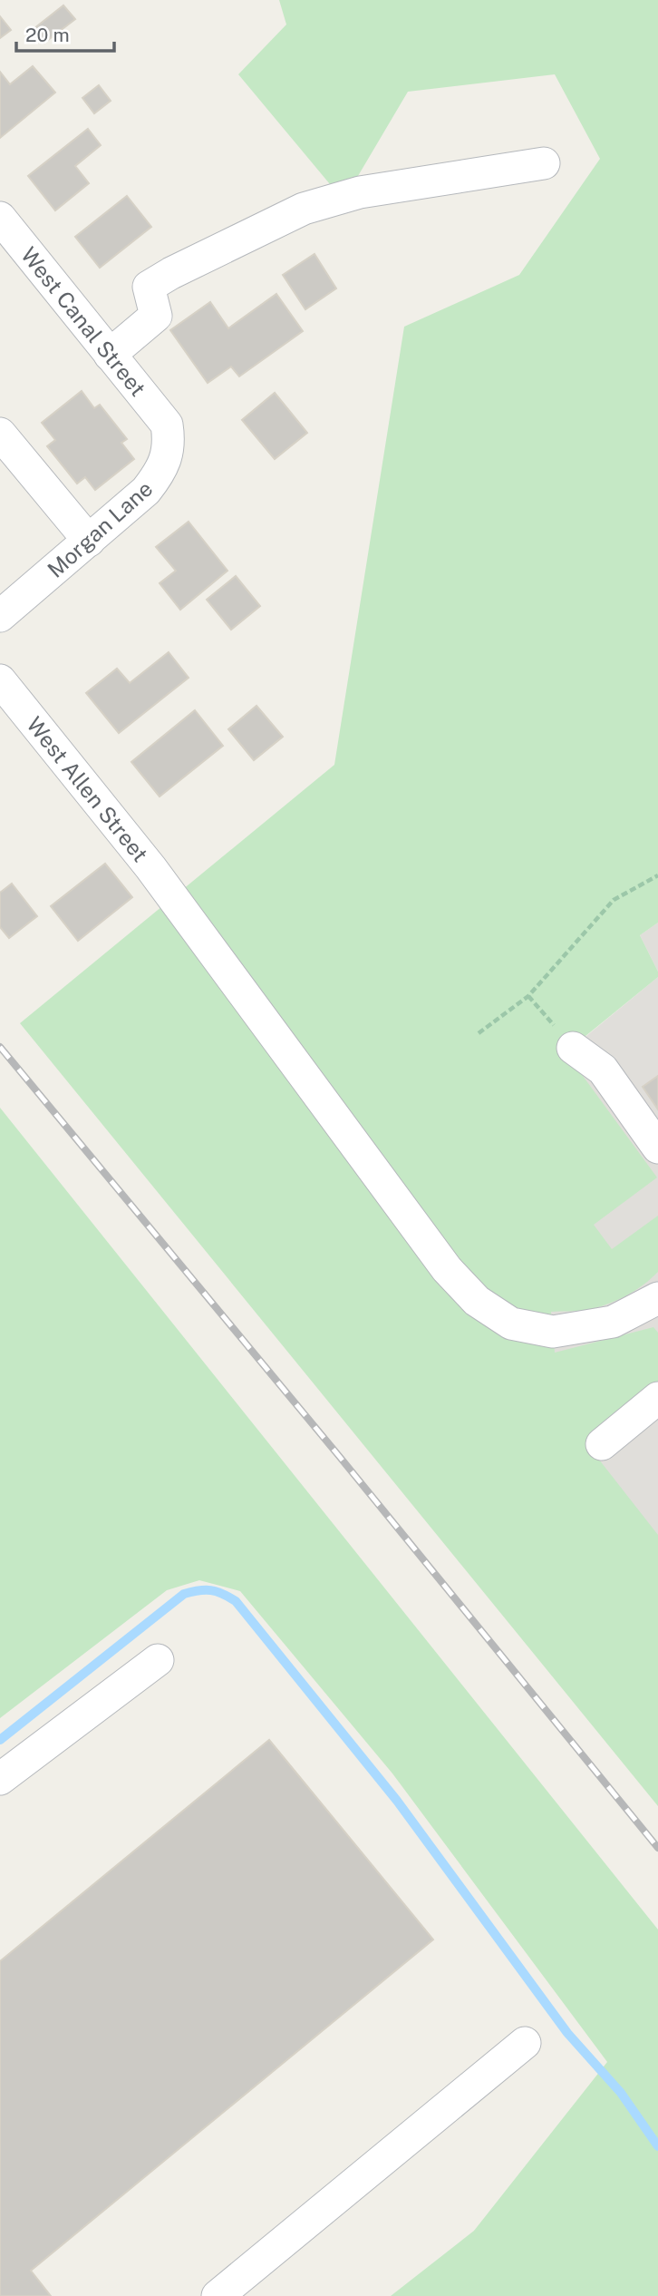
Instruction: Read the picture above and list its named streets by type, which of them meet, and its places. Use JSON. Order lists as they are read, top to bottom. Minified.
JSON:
{"streets":{"street":["West Canal Street","Morgan Lane","West Allen Street"]},"crossings":[["West Canal Street","Morgan Lane"]],"scale_bar":"20 m"}
